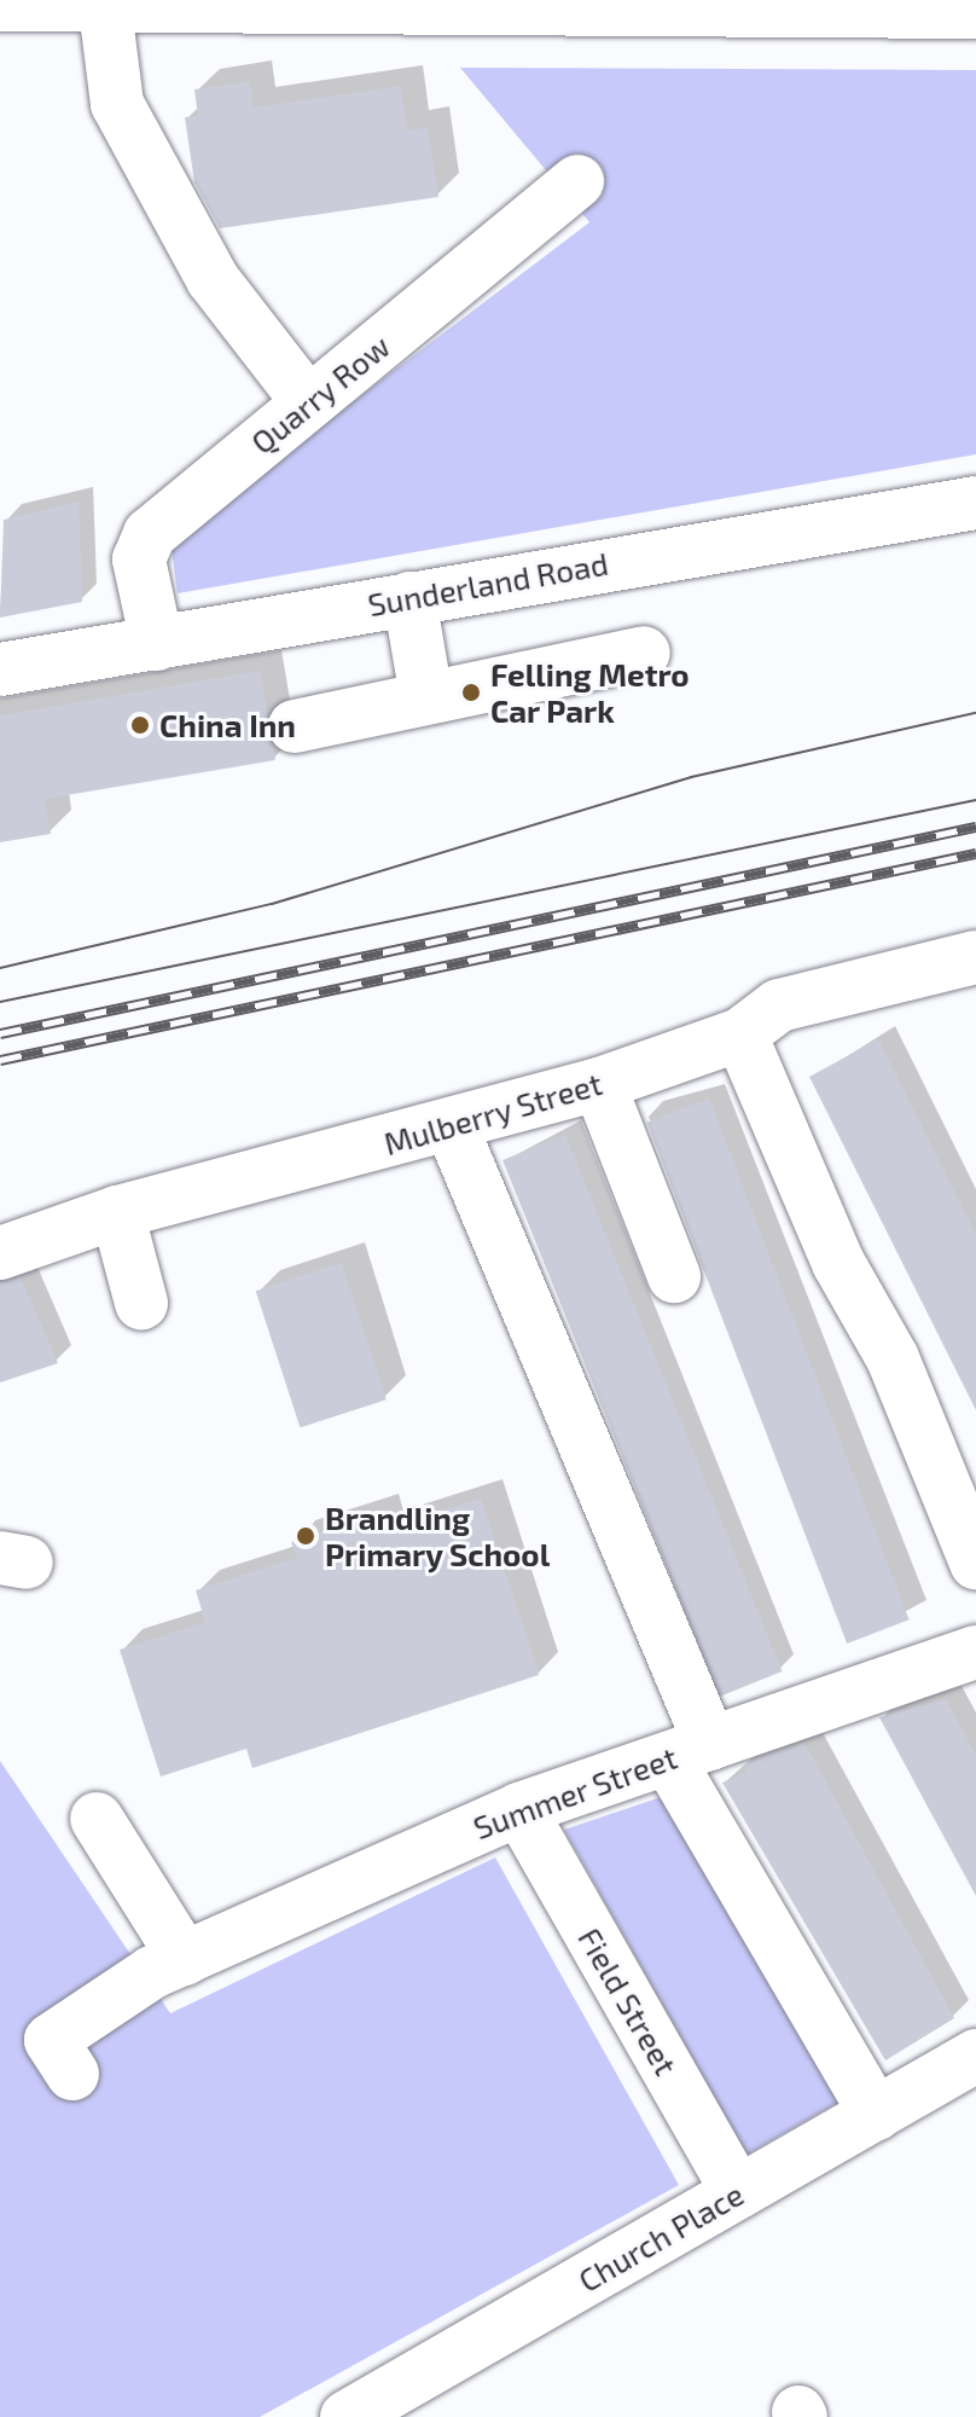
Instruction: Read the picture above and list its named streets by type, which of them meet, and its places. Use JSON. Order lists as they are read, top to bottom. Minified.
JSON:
{"streets":{"street":["Quarry Row","Sunderland Road","Mulberry Street","Summer Street","Field Street","Church Place"]},"crossings":[["Quarry Row","Sunderland Road"],["Summer Street","Field Street"],["Field Street","Church Place"]],"places":["Felling Metro Car Park","China Inn","Brandling Primary School"]}
